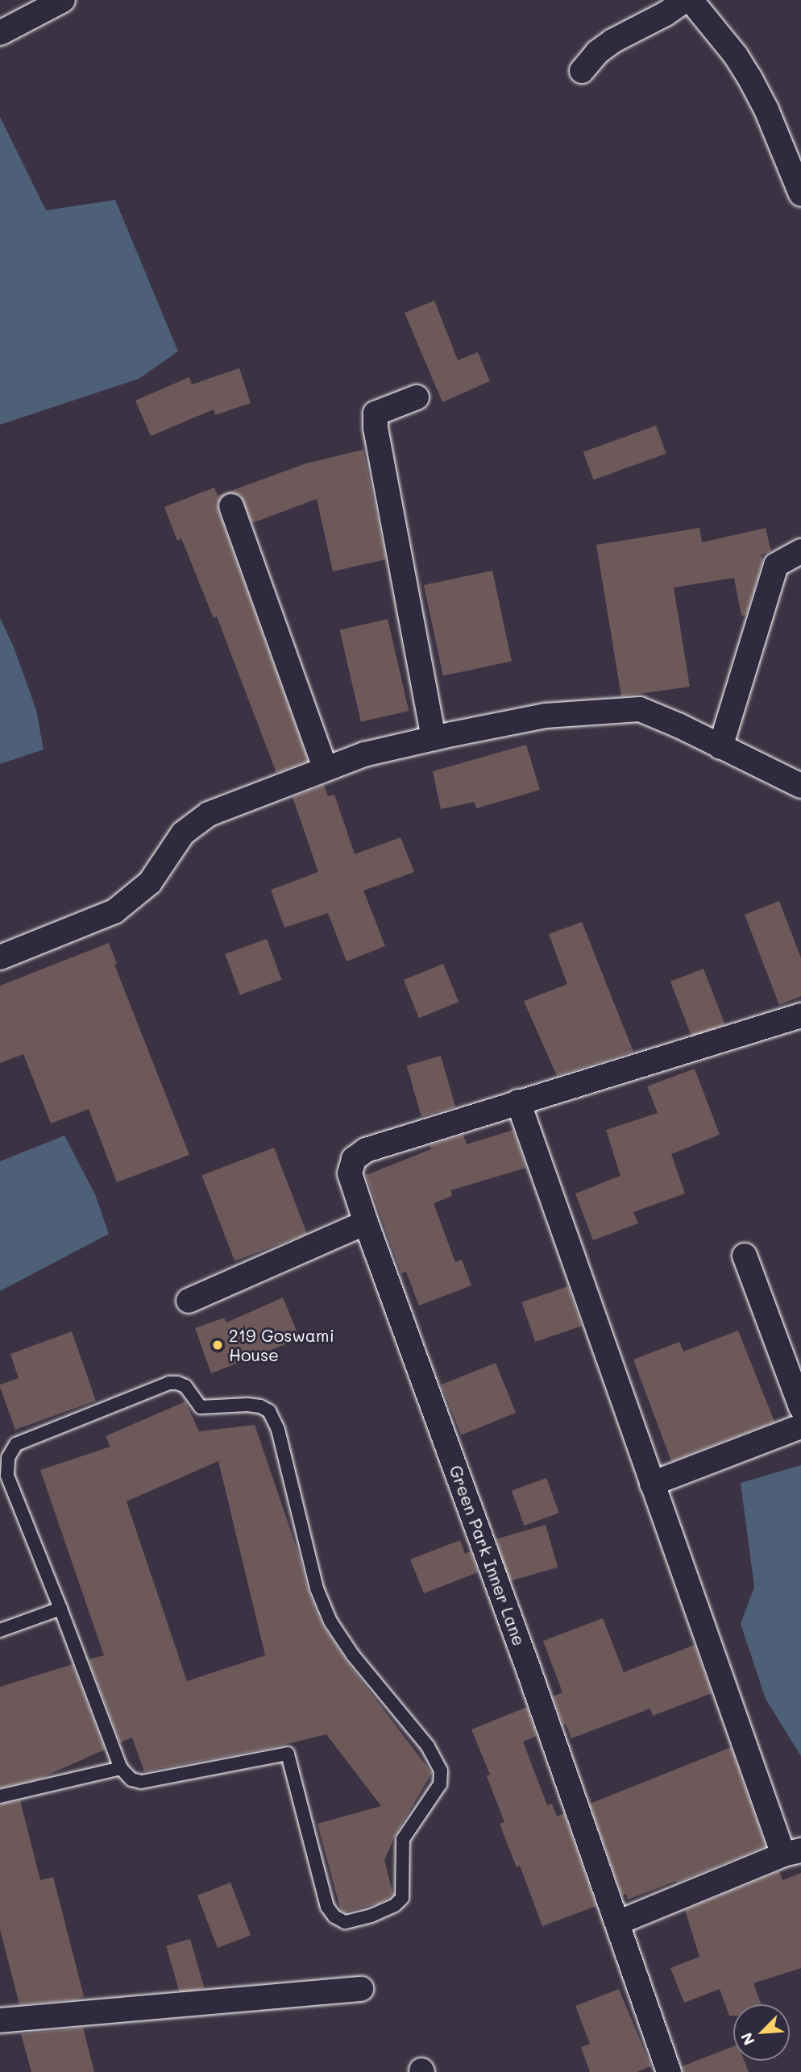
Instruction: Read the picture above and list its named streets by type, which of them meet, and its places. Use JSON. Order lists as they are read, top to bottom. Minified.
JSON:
{"streets":{"street":["Green Park Inner Lane"]},"places":["219 Goswami House"],"north":"bottom left"}
